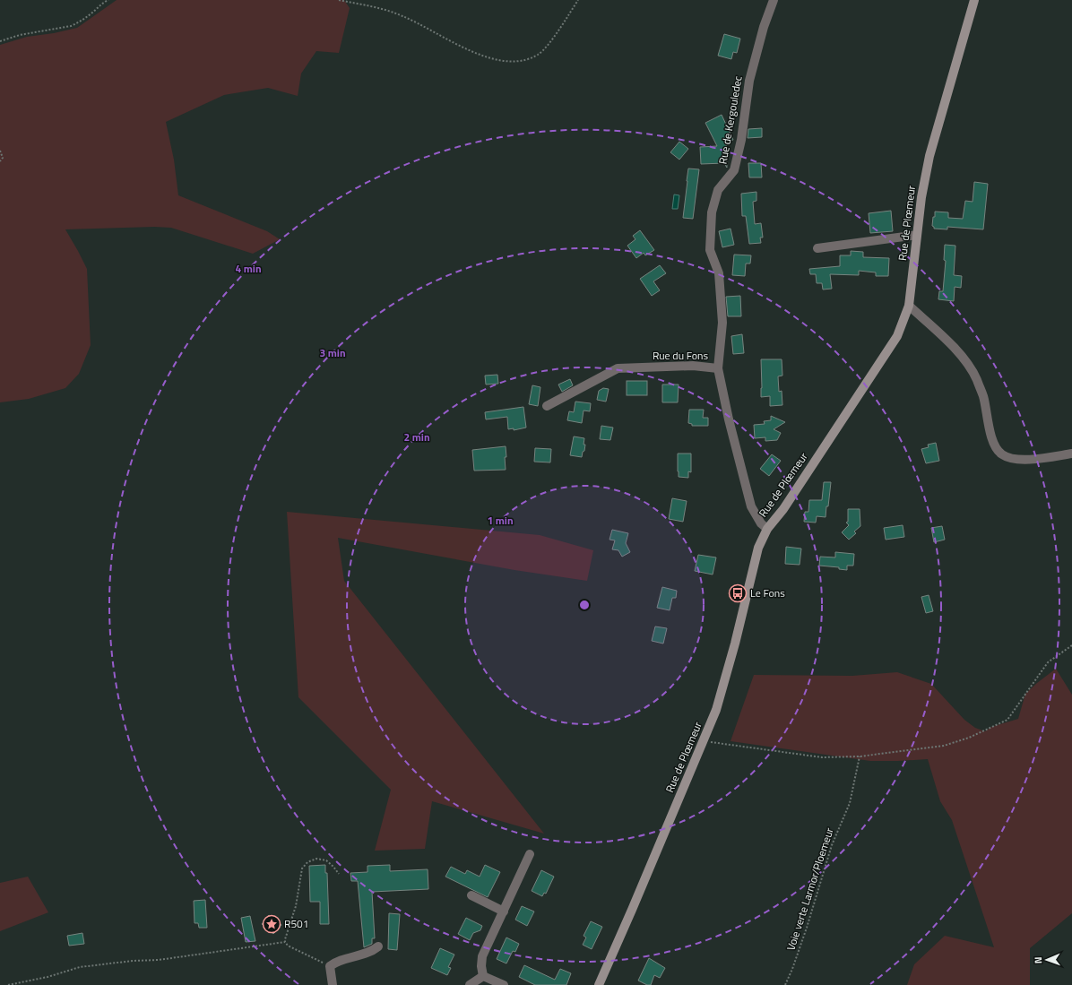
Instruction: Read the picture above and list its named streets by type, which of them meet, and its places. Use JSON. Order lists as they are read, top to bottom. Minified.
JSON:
{"streets":{"main road":["Rue de Plœmeur"],"street":["Rue de Kergouledec","Rue du Fons"],"path":["Voie verte Larmor/Ploemeur"]},"crossings":[["Rue de Kergouledec","Rue du Fons"],["Rue de Plœmeur","Rue du Fons"]],"places":{"bus stop":["Le Fons"],"place":["R501"]},"north":"left","rings":["4 min","3 min","2 min","1 min"]}
